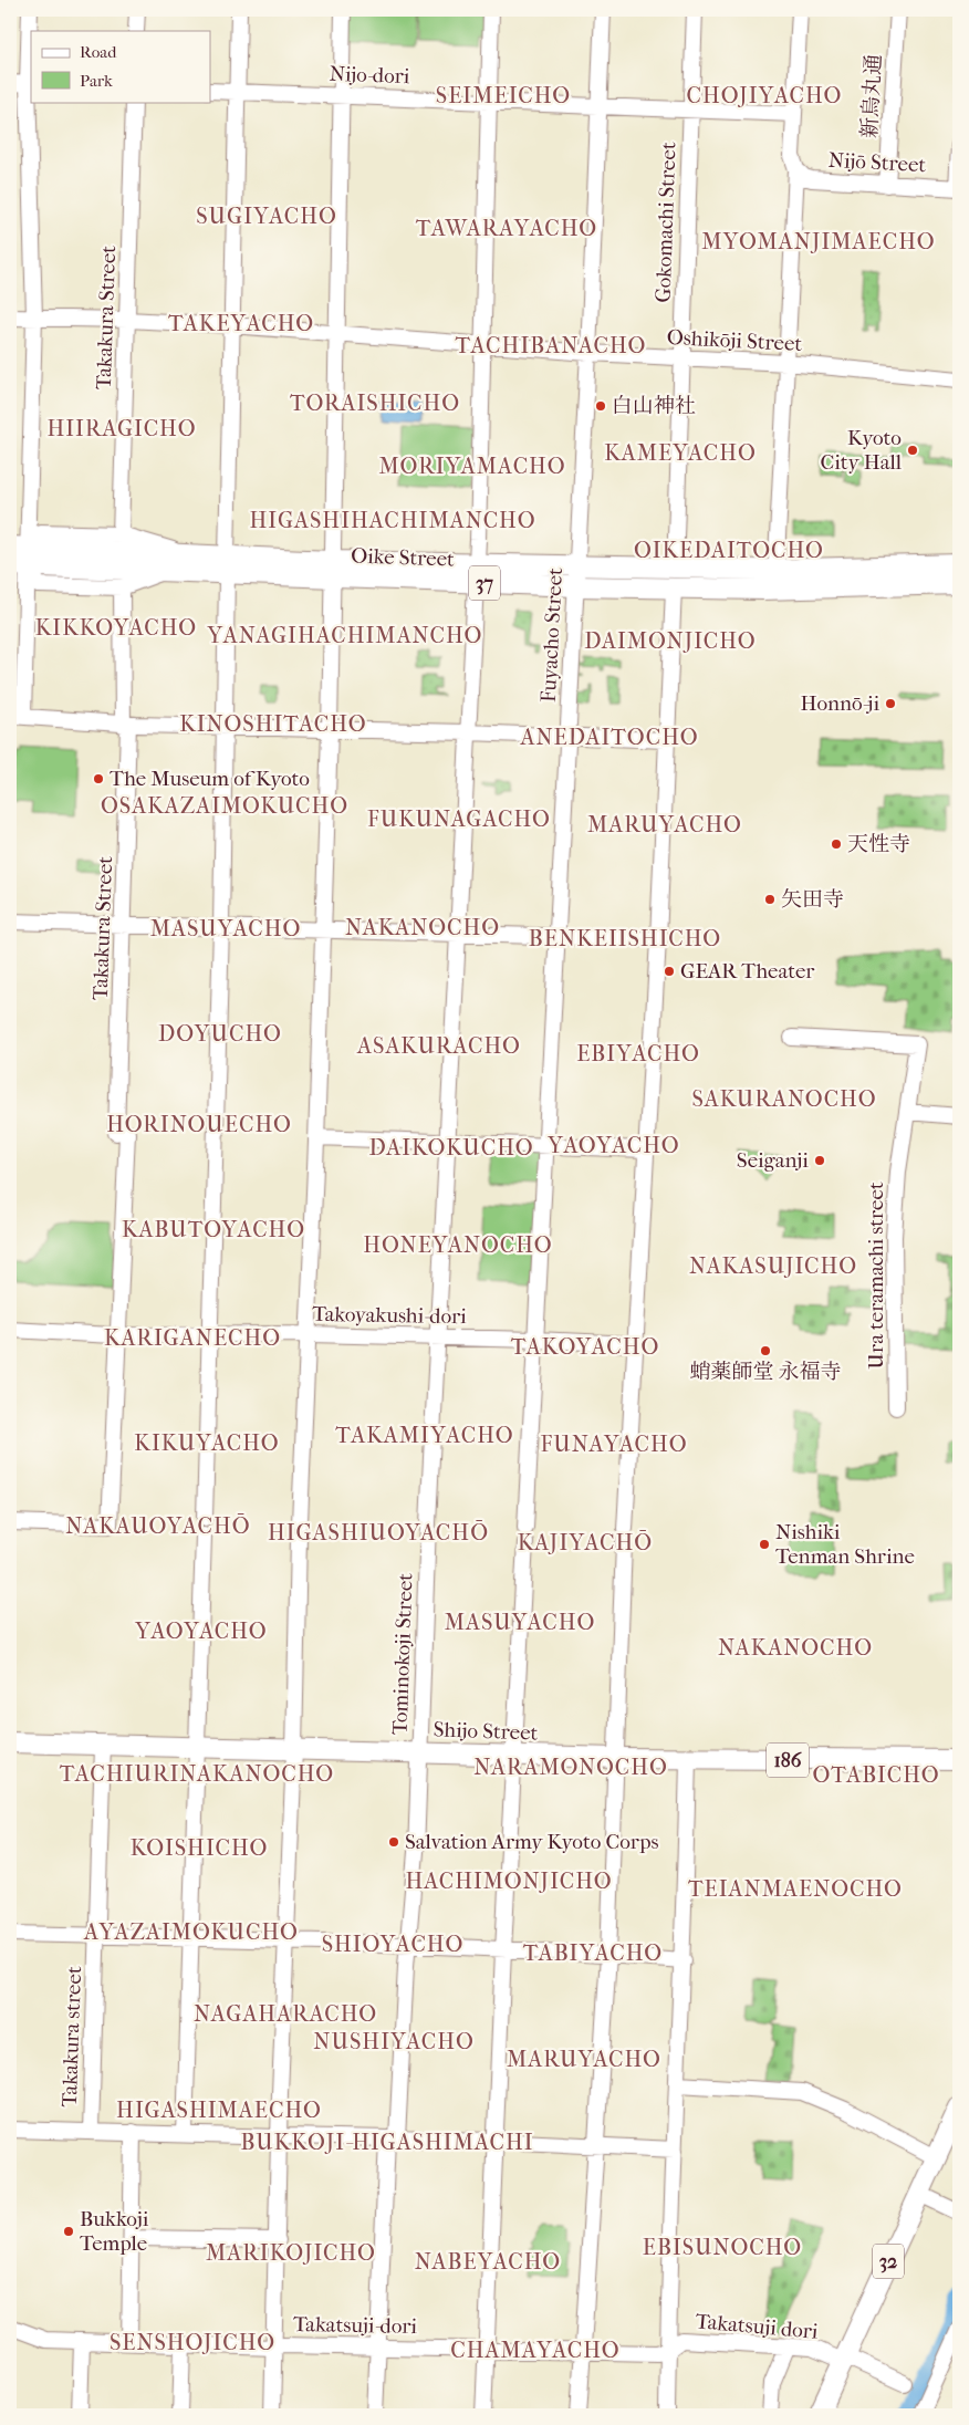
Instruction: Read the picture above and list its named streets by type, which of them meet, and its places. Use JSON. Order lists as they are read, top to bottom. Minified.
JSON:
{"streets":{"main road":["Oike Street","37","Shijo Street","186","32"],"street":["Nijo-dori","新烏丸通","Nijō Street","Gokomachi Street","Takakura Street","Oshikōji Street","Fuyacho Street","Ura teramachi street","Takoyakushi-dori","Tominokoji Street","Takakura street","Takatsuji-dori","Takatsuji dori"]},"crossings":[["Nijo-dori","Gokomachi Street"],["Nijo-dori","Fuyacho Street"],["Nijo-dori","Tominokoji Street"],["新烏丸通","Nijō Street"],["Gokomachi Street","Oshikōji Street"],["Gokomachi Street","Oike Street"],["Takakura Street","Oshikōji Street"],["Takakura Street","Takoyakushi-dori"],["Oshikōji Street","Fuyacho Street"],["Oshikōji Street","Tominokoji Street"],["Oike Street","Fuyacho Street"],["Oike Street","Tominokoji Street"],["Fuyacho Street","Takoyakushi-dori"],["Fuyacho Street","Shijo Street"],["Fuyacho Street","Takatsuji-dori"],["Takoyakushi-dori","Tominokoji Street"],["Tominokoji Street","Shijo Street"],["Tominokoji Street","Takatsuji-dori"],["Shijo Street","Takakura street"],["32","Takatsuji dori"],["Takatsuji-dori","Takatsuji dori"]],"districts":["SEIMEICHO","CHOJIYACHO","SUGIYACHO","TAWARAYACHO","MYOMANJIMAECHO","TAKEYACHO","TACHIBANACHO","TORAISHICHO","HIIRAGICHO","KAMEYACHO","MORIYAMACHO","HIGASHIHACHIMANCHO","OIKEDAITOCHO","KIKKOYACHO","YANAGIHACHIMANCHO","DAIMONJICHO","KINOSHITACHO","ANEDAITOCHO","OSAKAZAIMOKUCHO","FUKUNAGACHO","MARUYACHO","NAKANOCHO","MASUYACHO","BENKEIISHICHO","DOYUCHO","ASAKURACHO","EBIYACHO","SAKURANOCHO","HORINOUECHO","YAOYACHO","DAIKOKUCHO","KABUTOYACHO","HONEYANOCHO","NAKASUJICHO","KARIGANECHO","TAKOYACHO","TAKAMIYACHO","KIKUYACHO","FUNAYACHO","NAKAUOYACHŌ","HIGASHIUOYACHŌ","KAJIYACHŌ","MASUYACHO","YAOYACHO","NAKANOCHO","NARAMONOCHO","TACHIURINAKANOCHO","OTABICHO","KOISHICHO","HACHIMONJICHO","TEIANMAENOCHO","AYAZAIMOKUCHO","SHIOYACHO","TABIYACHO","NAGAHARACHO","NUSHIYACHO","MARUYACHO","HIGASHIMAECHO","BUKKOJI-HIGASHIMACHI","EBISUNOCHO","MARIKOJICHO","NABEYACHO","SENSHOJICHO","CHAMAYACHO"],"places":["白山神社","Kyoto City Hall","Honnō-ji","The Museum of Kyoto","天性寺","矢田寺","GEAR Theater","Seiganji","蛸薬師堂 永福寺","Nishiki Tenman Shrine","Salvation Army Kyoto Corps","Bukkoji Temple"],"legend":["Road","Park"]}
